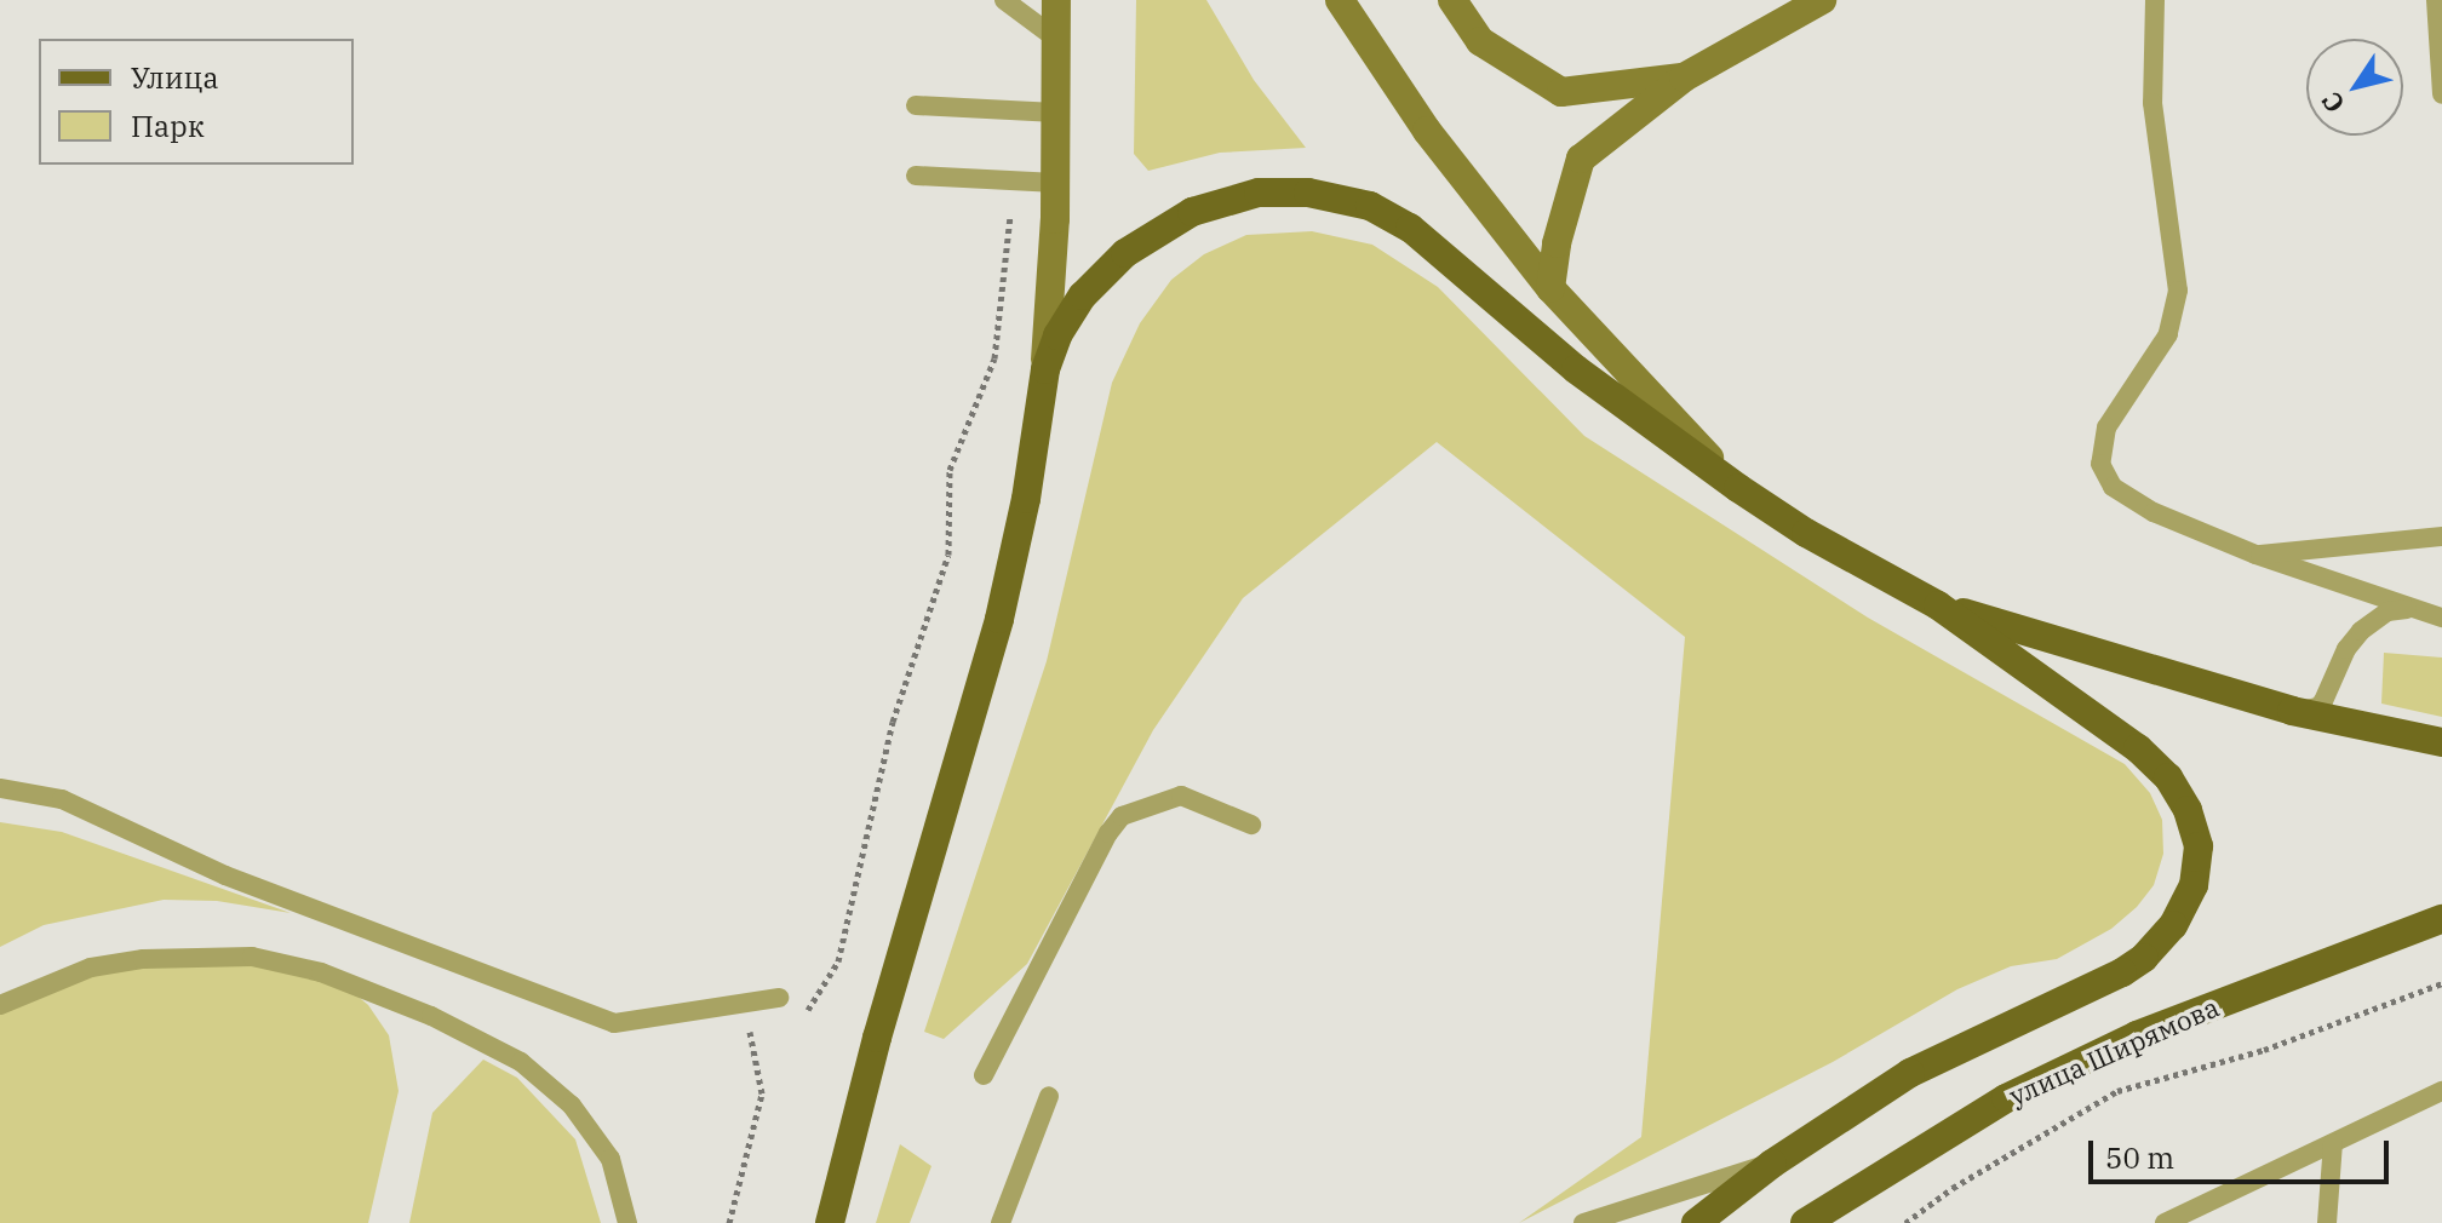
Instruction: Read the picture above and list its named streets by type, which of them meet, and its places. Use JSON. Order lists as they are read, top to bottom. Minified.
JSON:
{"streets":{"main road":["улица Ширямова"]},"legend":["Улица","Парк"],"scale_bar":"50 m","north":"bottom left"}
